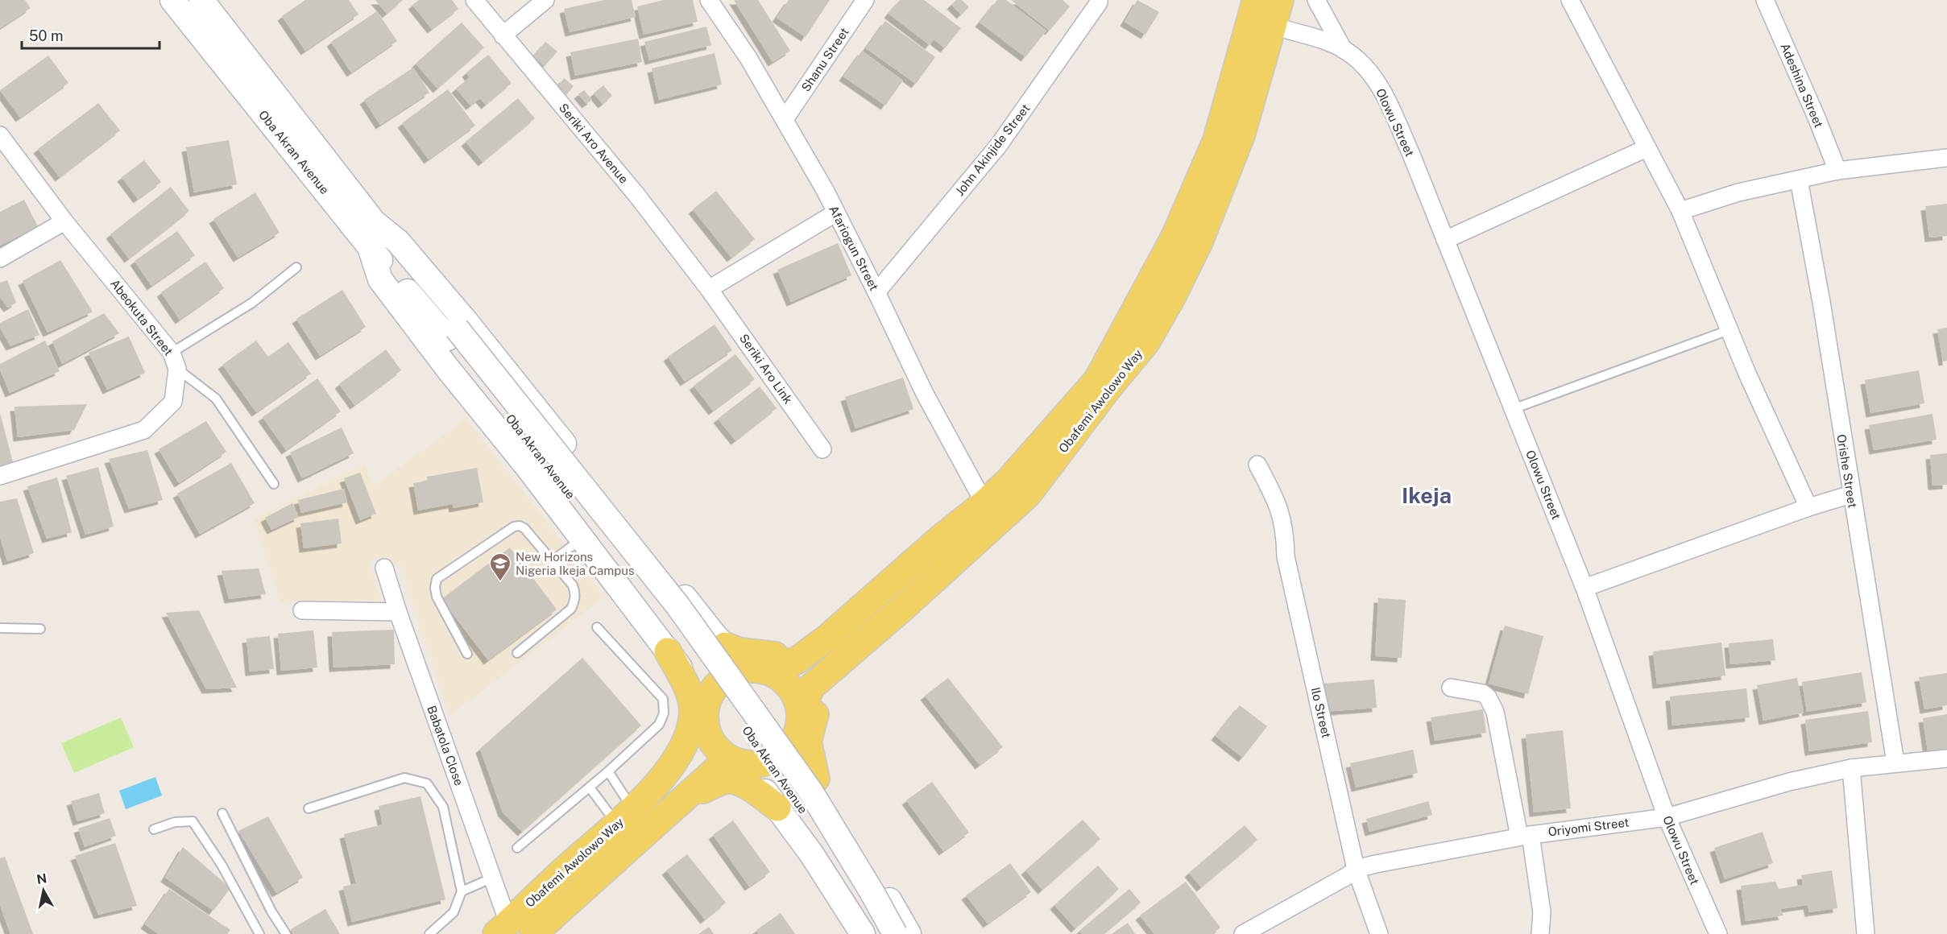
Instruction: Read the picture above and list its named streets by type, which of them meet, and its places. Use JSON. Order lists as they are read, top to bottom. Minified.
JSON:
{"streets":{"main road":["Oba Akran Avenue","Obafemi Awolowo Way"],"street":["Shanu Street","Adeshina Street","Olowu Street","Seriki Aro Avenue","John Akinjide Street","Afariogun Street","Abeokuta Street","Seriki Aro Link","Orishe Street","Ilo Street","Babatola Close","Oriyomi Street"]},"crossings":[["Shanu Street","Afariogun Street"],["Olowu Street","Obafemi Awolowo Way"],["Olowu Street","Oriyomi Street"],["Seriki Aro Avenue","Seriki Aro Link"],["John Akinjide Street","Afariogun Street"],["Afariogun Street","Obafemi Awolowo Way"],["Obafemi Awolowo Way","Babatola Close"],["Orishe Street","Oriyomi Street"],["Ilo Street","Oriyomi Street"]],"districts":["Ikeja"],"places":{"school or university":["New Horizons Nigeria Ikeja Campus"]},"scale_bar":"50 m","north":"top"}
